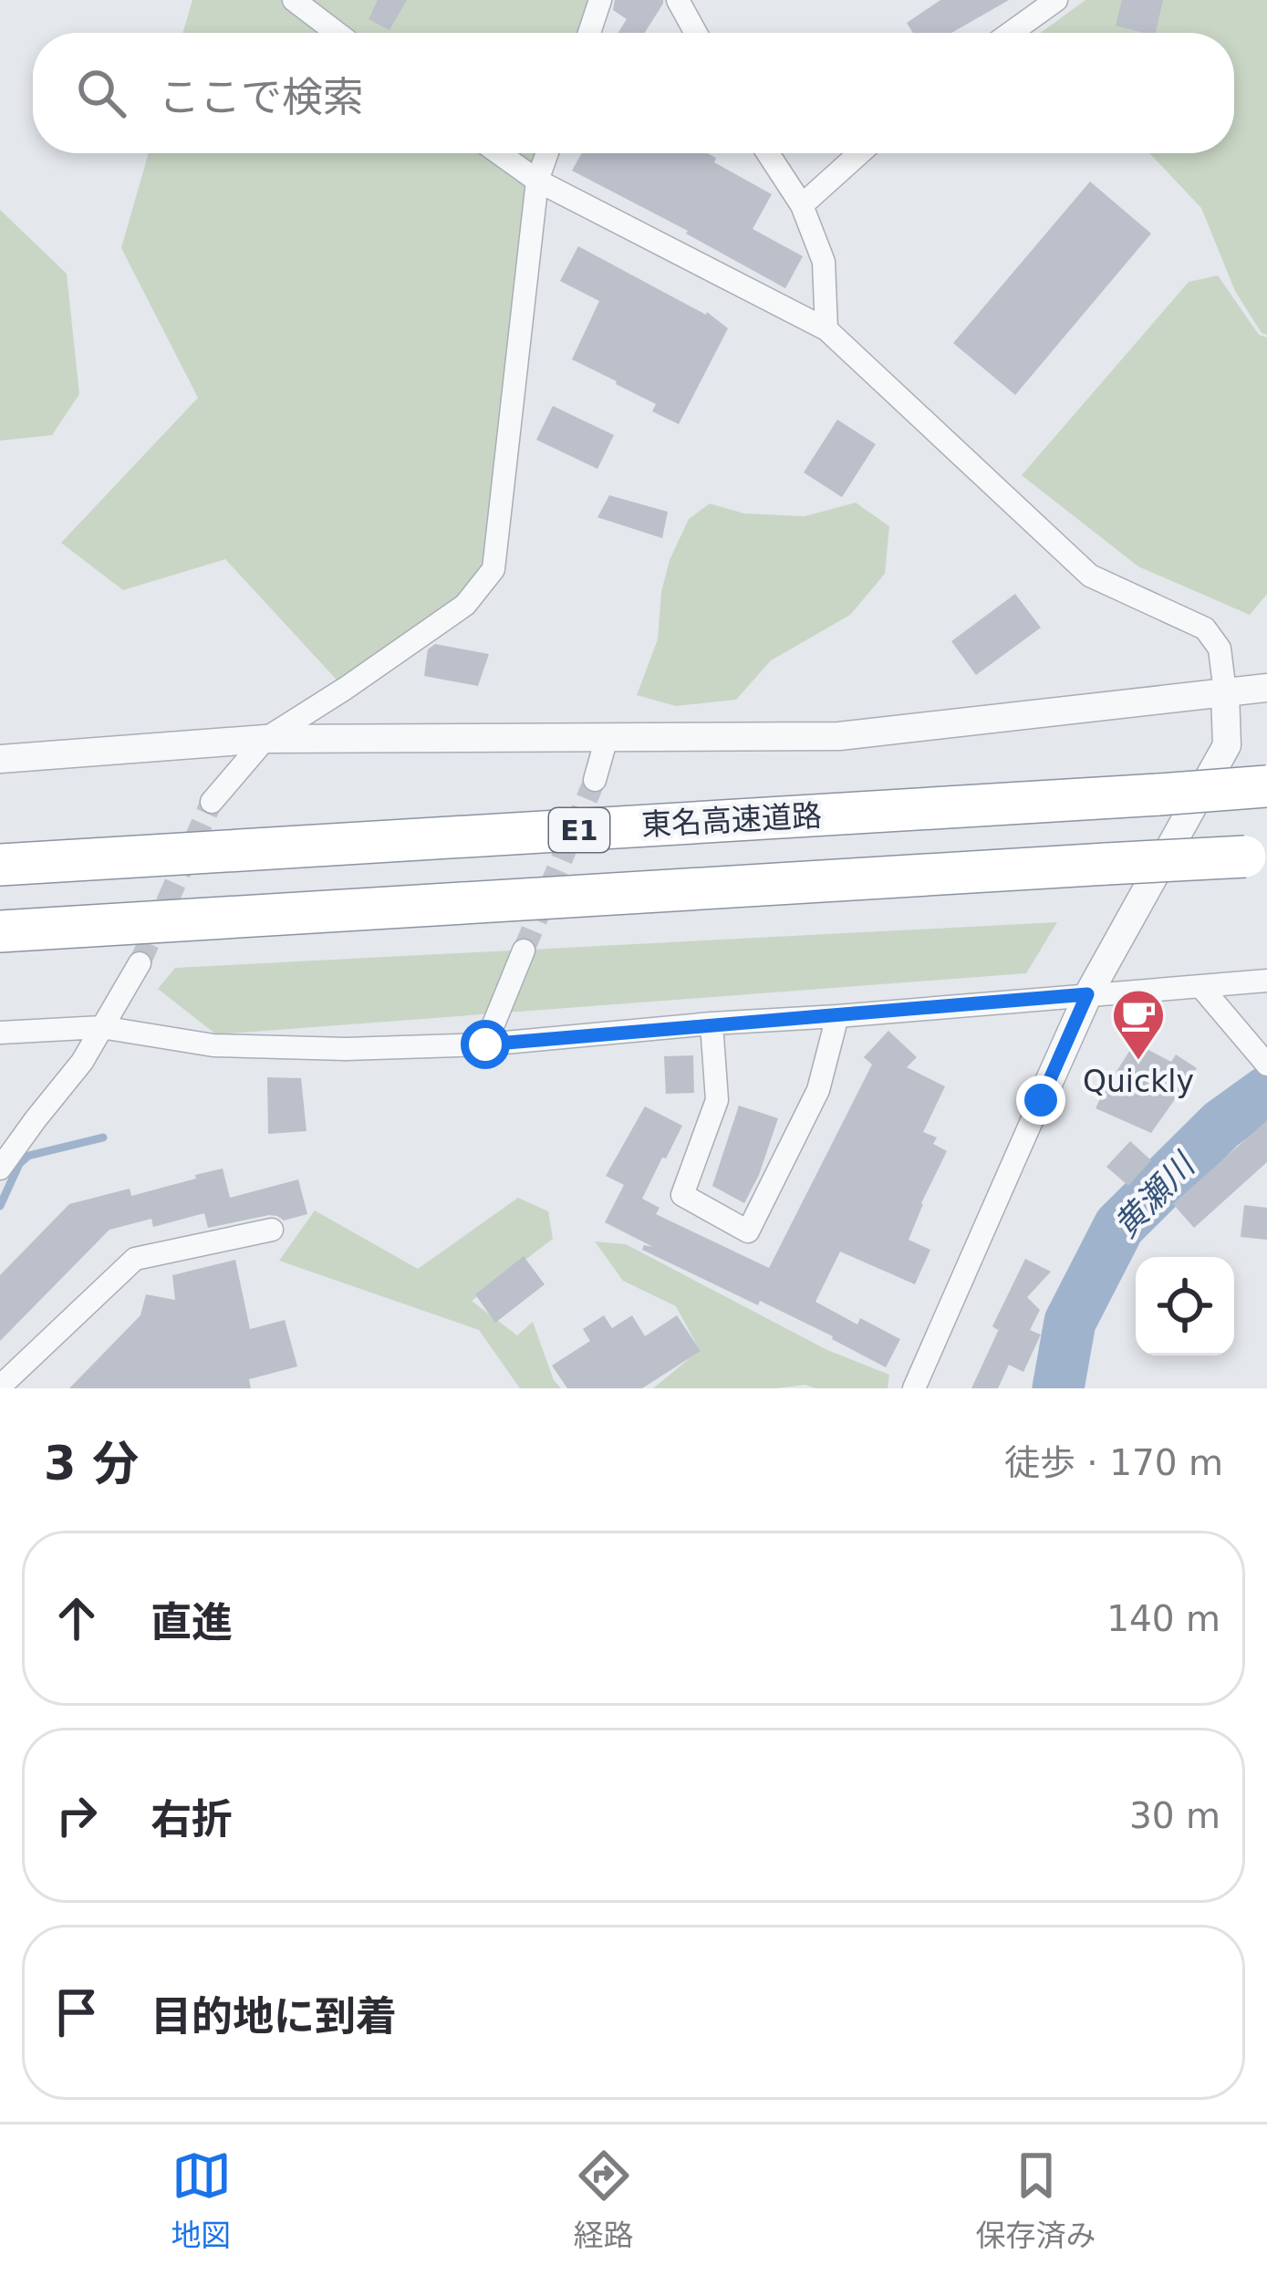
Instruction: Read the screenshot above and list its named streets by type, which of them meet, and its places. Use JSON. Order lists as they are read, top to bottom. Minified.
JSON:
{"streets":{"highway":["東名高速道路","E1"]},"water":["黄瀬川"],"places":{"cafe":["Quickly"]},"page":{"search":"ここで検索","heading":["3 分","徒歩 · 170 m"],"list":[["直進","140 m"],["右折","30 m"],"目的地に到着"],"nav":["地図","経路","保存済み"]}}
